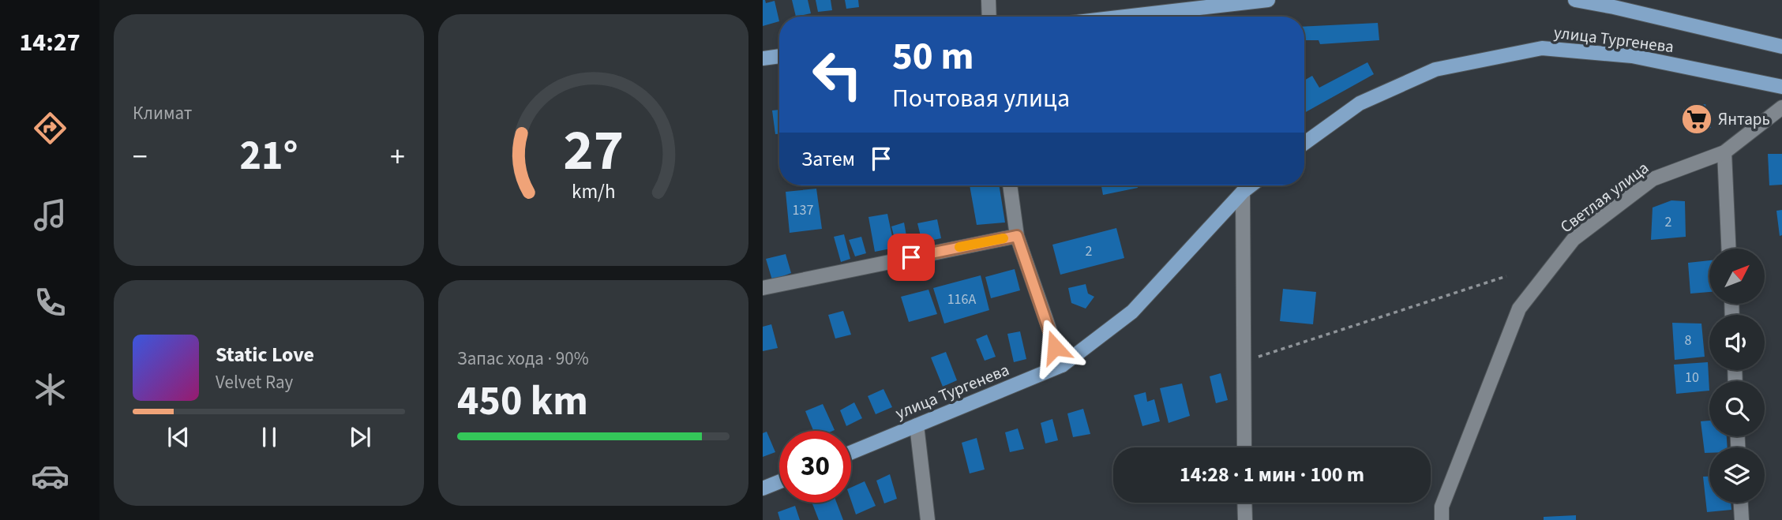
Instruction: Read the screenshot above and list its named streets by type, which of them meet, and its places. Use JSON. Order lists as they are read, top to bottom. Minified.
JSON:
{"streets":{"main road":["улица Тургенева"],"street":["Светлая улица"]},"places":{"supermarket":["Янтарь"]},"house_numbers":["137","2","2","116А","8","10"],"north":"top right","page":{"tabs":"14:27","tile":["Климат",["Запас хода · 90%","450 km"]],"turn":["50 m","Почтовая улица"],"then":"Затем","heat":["−","21°","+"],"song":["Static Love","Velvet Ray"],"limit":"30","trip":"14:28 · 1 мин · 100 m","gauge":["27","km/h"]}}
